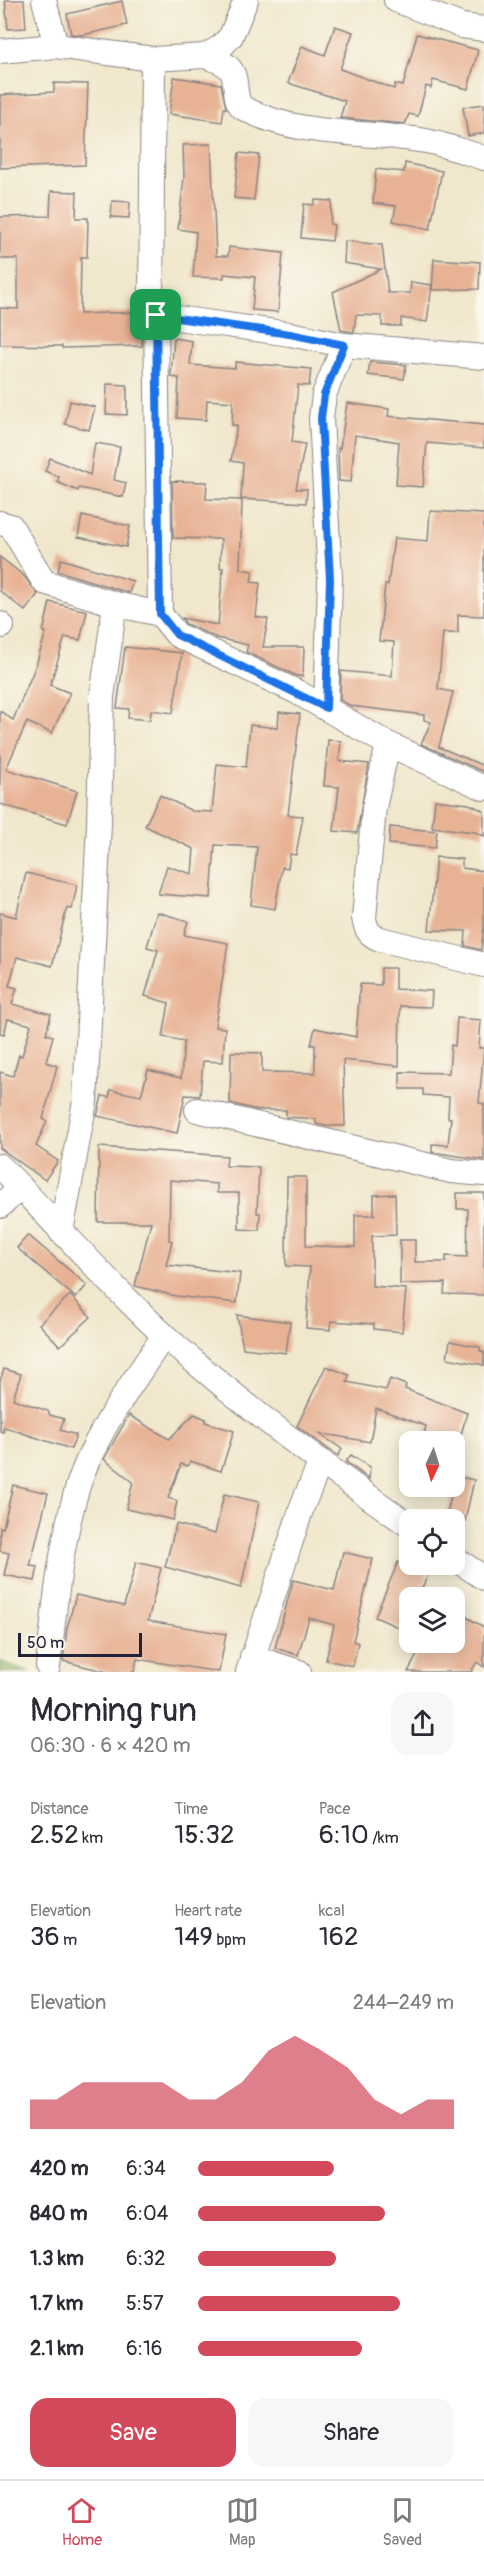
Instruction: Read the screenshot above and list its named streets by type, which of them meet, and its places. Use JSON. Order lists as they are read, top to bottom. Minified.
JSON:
{"scale_bar":"50 m","north":"bottom","page":{"scale":"50 m","heading":["Morning run","06:30 · 6 × 420 m"],"stats":[["Distance","2.52 km"],["Time","15:32"],["Pace","6:10 /km"],["Elevation","36 m"],["Heart rate","149 bpm"],["kcal","162"]],"chart":["Elevation","244–249 m"],"list":[{"name":"420 m","note":"6:34"},{"name":"840 m","note":"6:04"},{"name":"1.3 km","note":"6:32"},{"name":"1.7 km","note":"5:57"},{"name":"2.1 km","note":"6:16"}],"buttons":["Save","Share"],"tabs":["Home","Map","Saved"]}}
